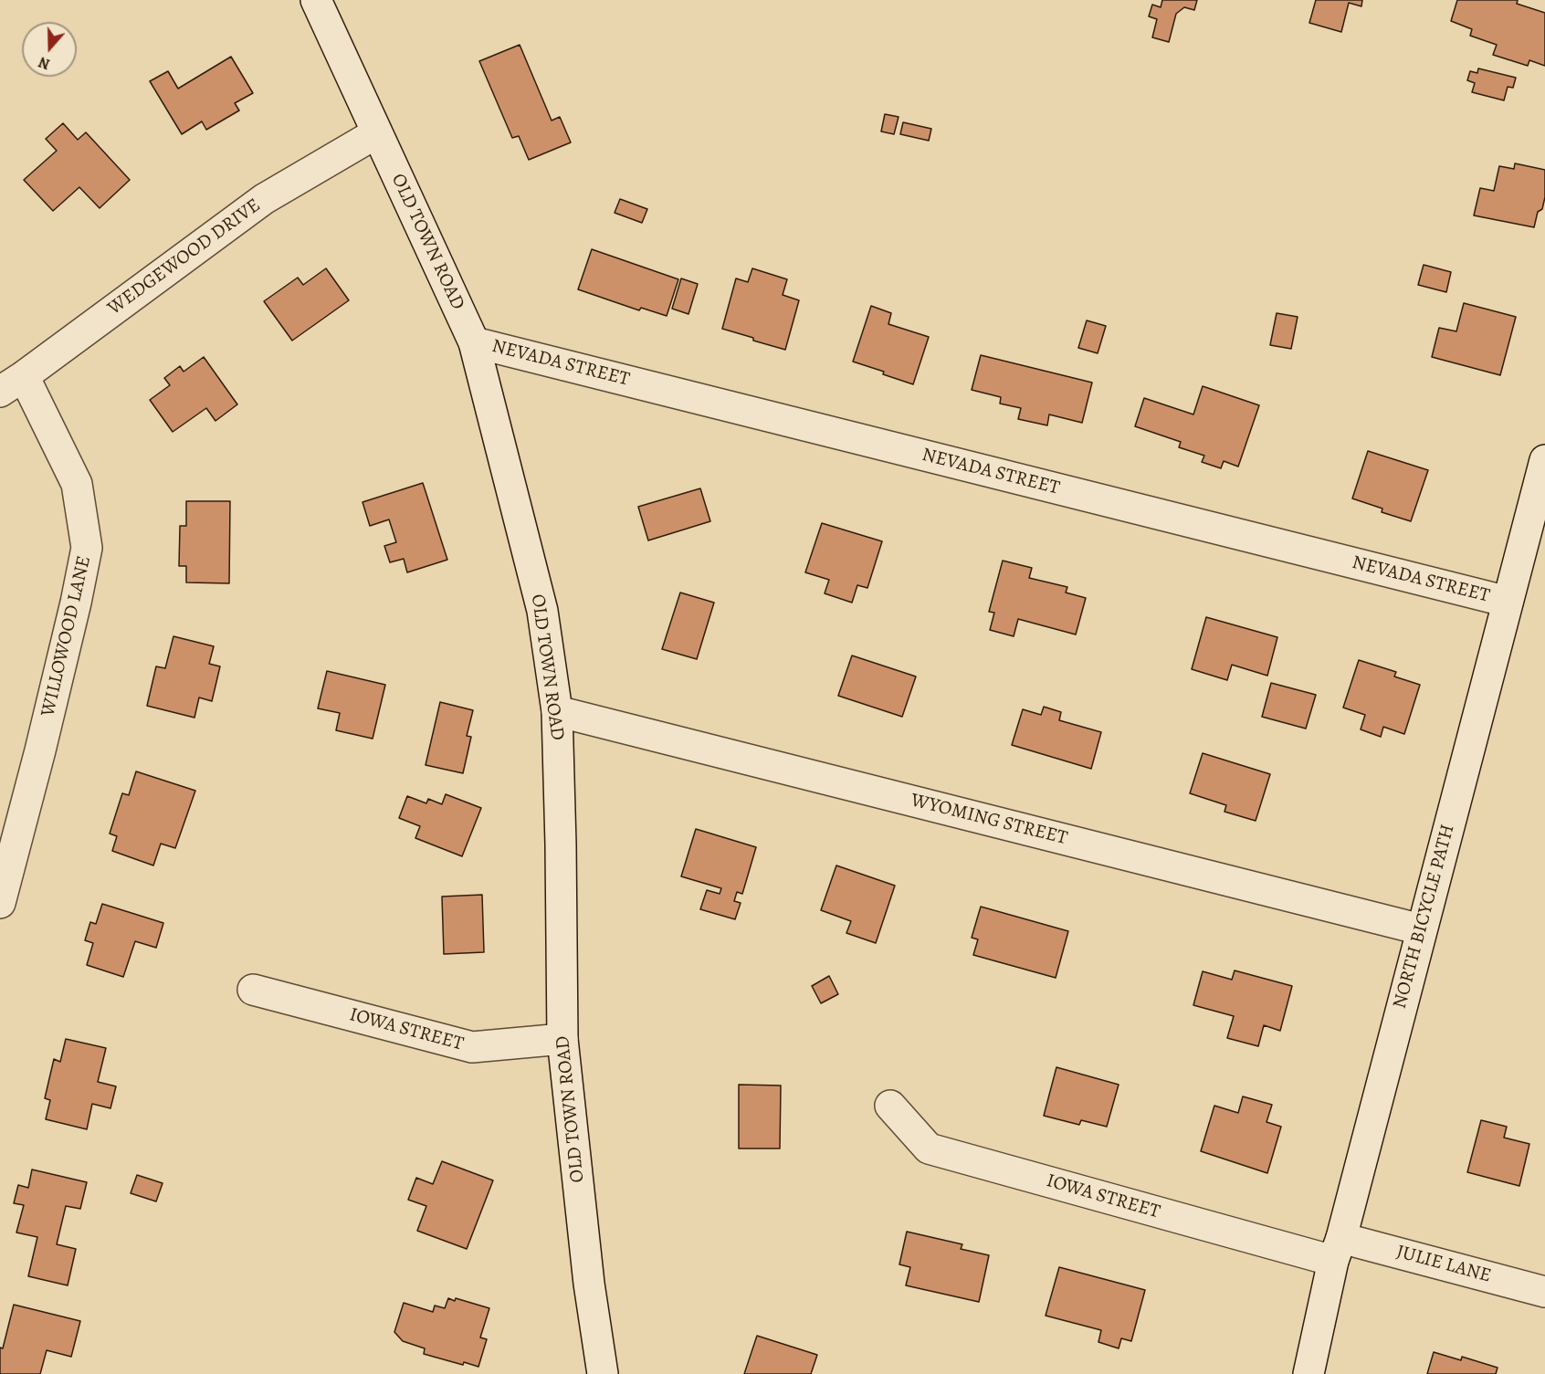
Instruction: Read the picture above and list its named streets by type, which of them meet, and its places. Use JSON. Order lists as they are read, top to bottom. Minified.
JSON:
{"streets":{"street":["OLD TOWN ROAD","WEDGEWOOD DRIVE","NEVADA STREET","WILLOWOOD LANE","WYOMING STREET","NORTH BICYCLE PATH","IOWA STREET","JULIE LANE"]},"crossings":[["OLD TOWN ROAD","WEDGEWOOD DRIVE"],["OLD TOWN ROAD","NEVADA STREET"],["OLD TOWN ROAD","WYOMING STREET"],["OLD TOWN ROAD","IOWA STREET"],["WEDGEWOOD DRIVE","WILLOWOOD LANE"],["NEVADA STREET","NORTH BICYCLE PATH"],["WYOMING STREET","NORTH BICYCLE PATH"],["NORTH BICYCLE PATH","IOWA STREET"],["NORTH BICYCLE PATH","JULIE LANE"],["IOWA STREET","JULIE LANE"]],"north":"bottom"}
